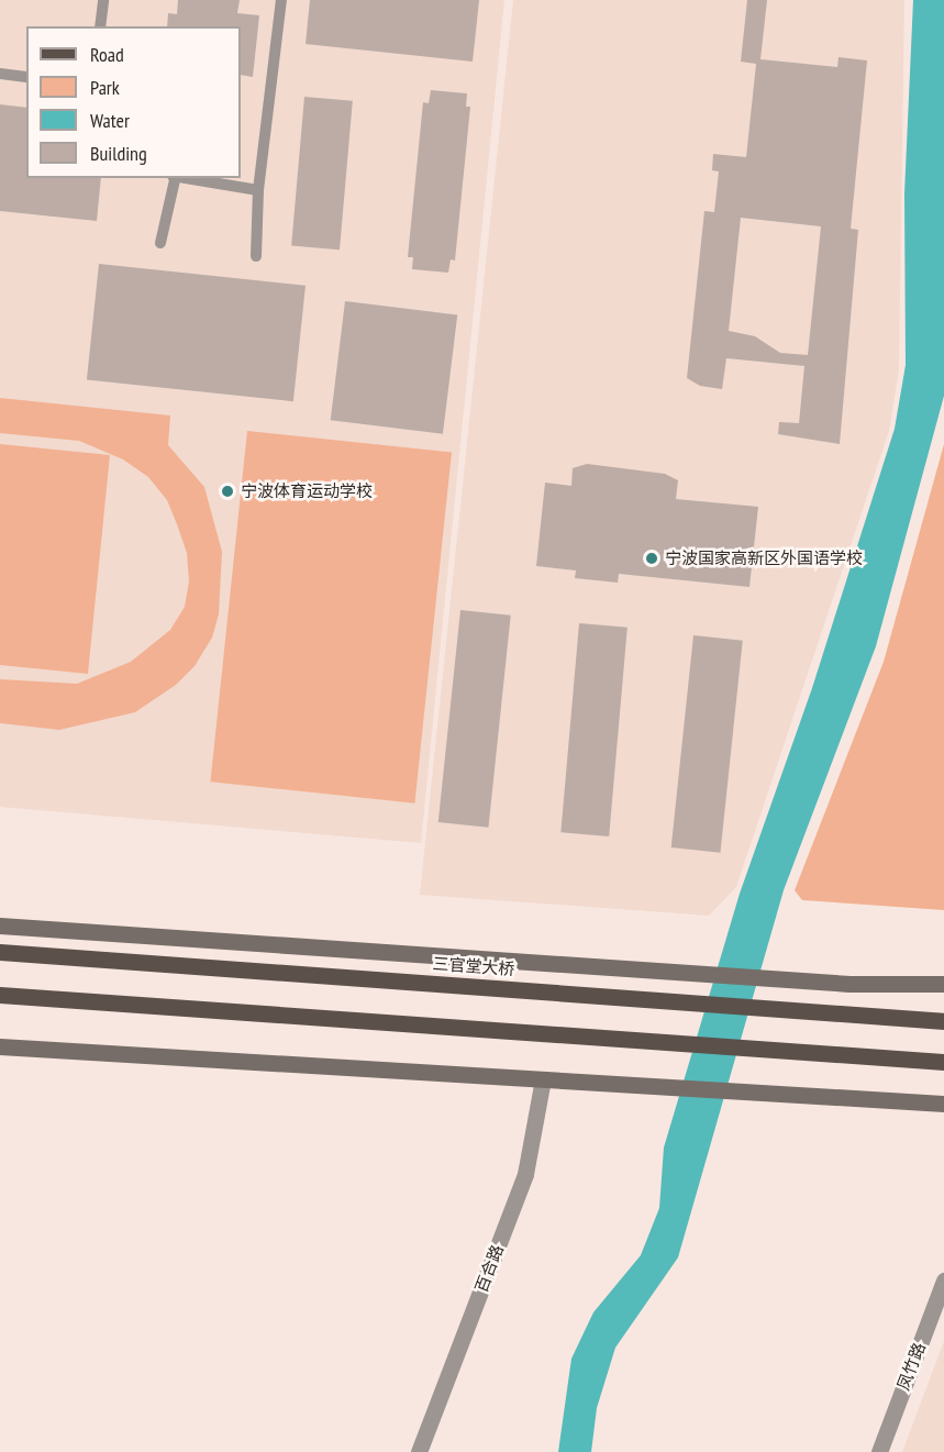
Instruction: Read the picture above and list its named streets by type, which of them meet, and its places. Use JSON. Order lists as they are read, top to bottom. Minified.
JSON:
{"streets":{"main road":["三官堂大桥"],"street":["百合路","凤竹路"]},"places":["宁波体育运动学校","宁波国家高新区外国语学校"],"legend":["Road","Park","Water","Building"]}
